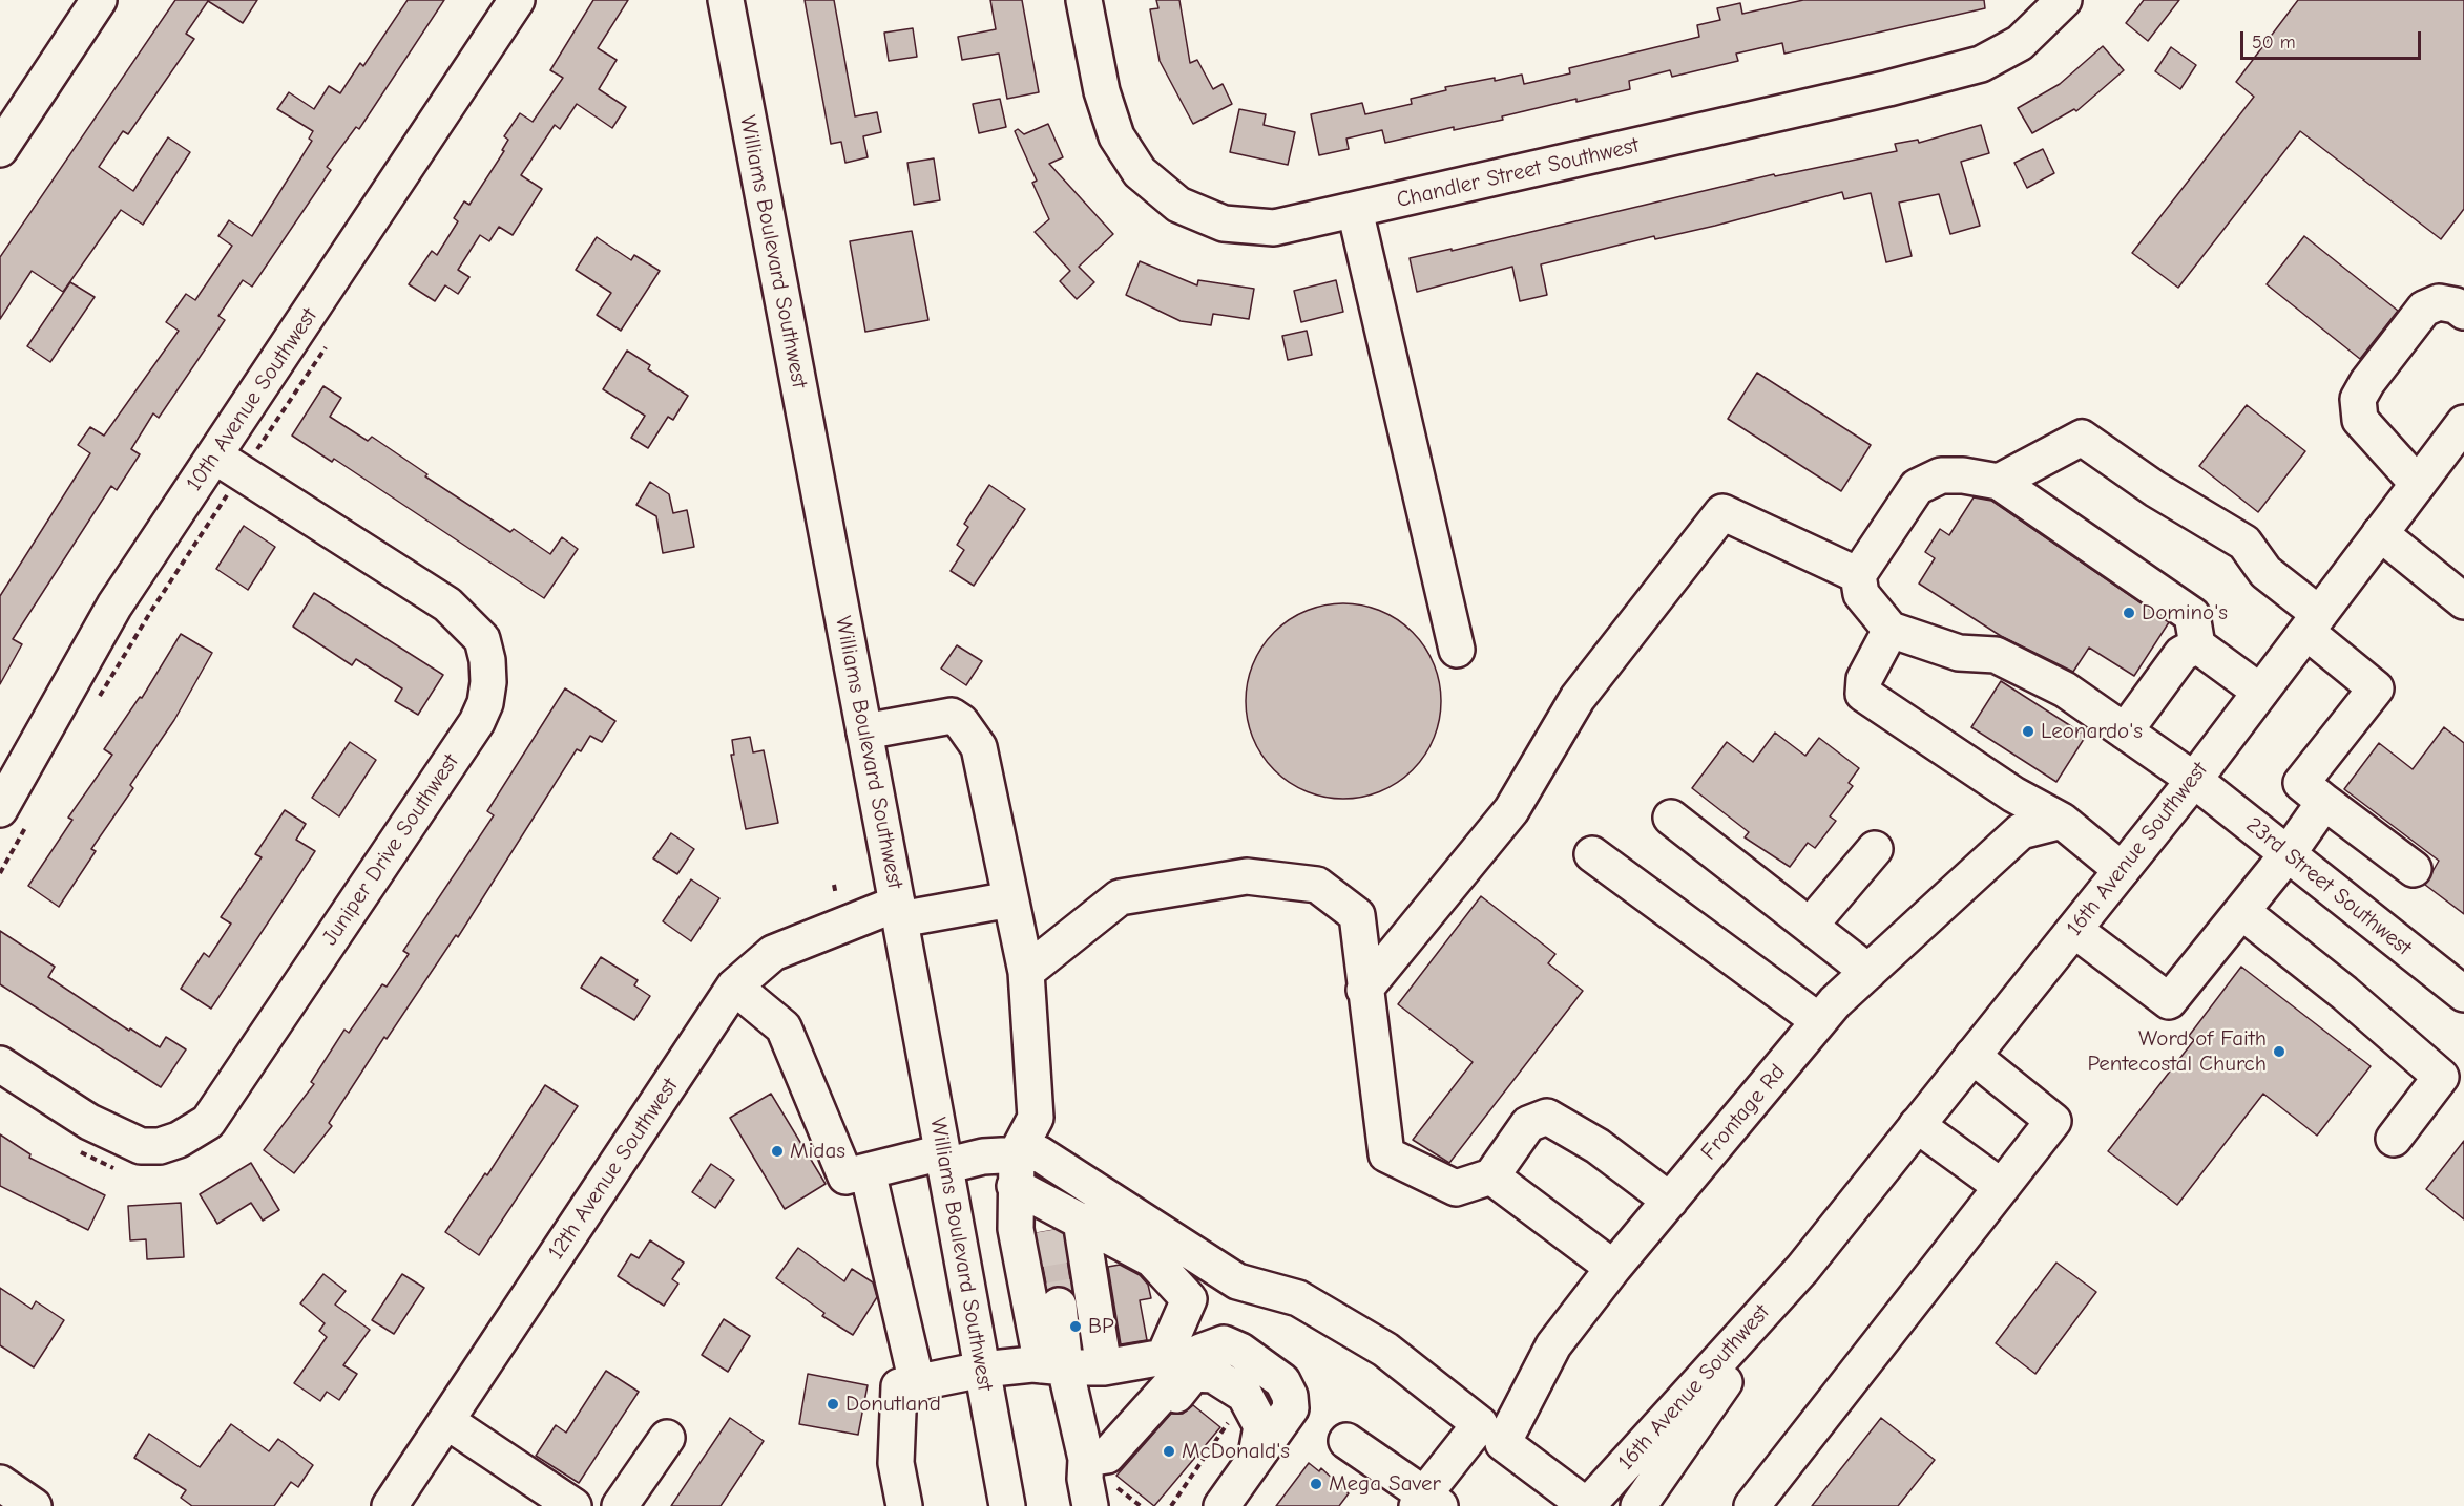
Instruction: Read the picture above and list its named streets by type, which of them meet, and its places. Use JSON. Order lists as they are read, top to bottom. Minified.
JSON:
{"streets":{"street":["Chandler Street Southwest","Williams Boulevard Southwest","10th Avenue Southwest","16th Avenue Southwest","Juniper Drive Southwest","23rd Street Southwest","Frontage Rd","12th Avenue Southwest"]},"crossings":[["Williams Boulevard Southwest","12th Avenue Southwest"],["10th Avenue Southwest","Juniper Drive Southwest"],["16th Avenue Southwest","23rd Street Southwest"]],"places":["Domino's","Leonardo's","Word of Faith Pentecostal Church","Midas","BP","Donutland","McDonald's","Mega Saver"],"scale_bar":"50 m"}
